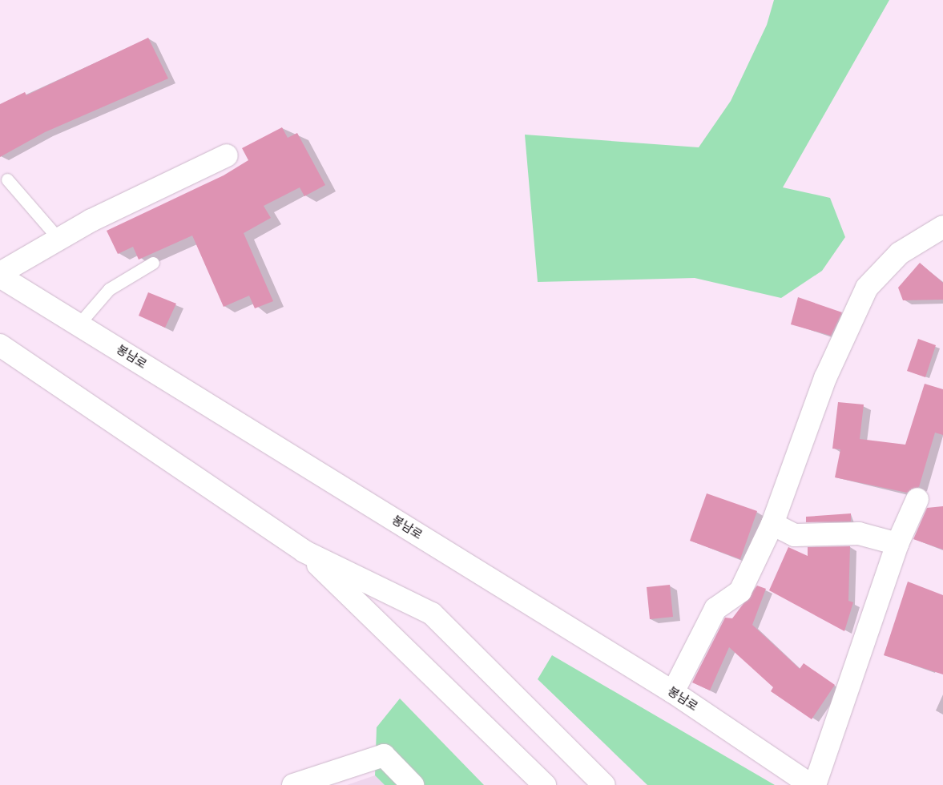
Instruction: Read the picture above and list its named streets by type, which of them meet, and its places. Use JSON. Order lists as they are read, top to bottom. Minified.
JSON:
{"streets":{"street":["봉남로"]}}
